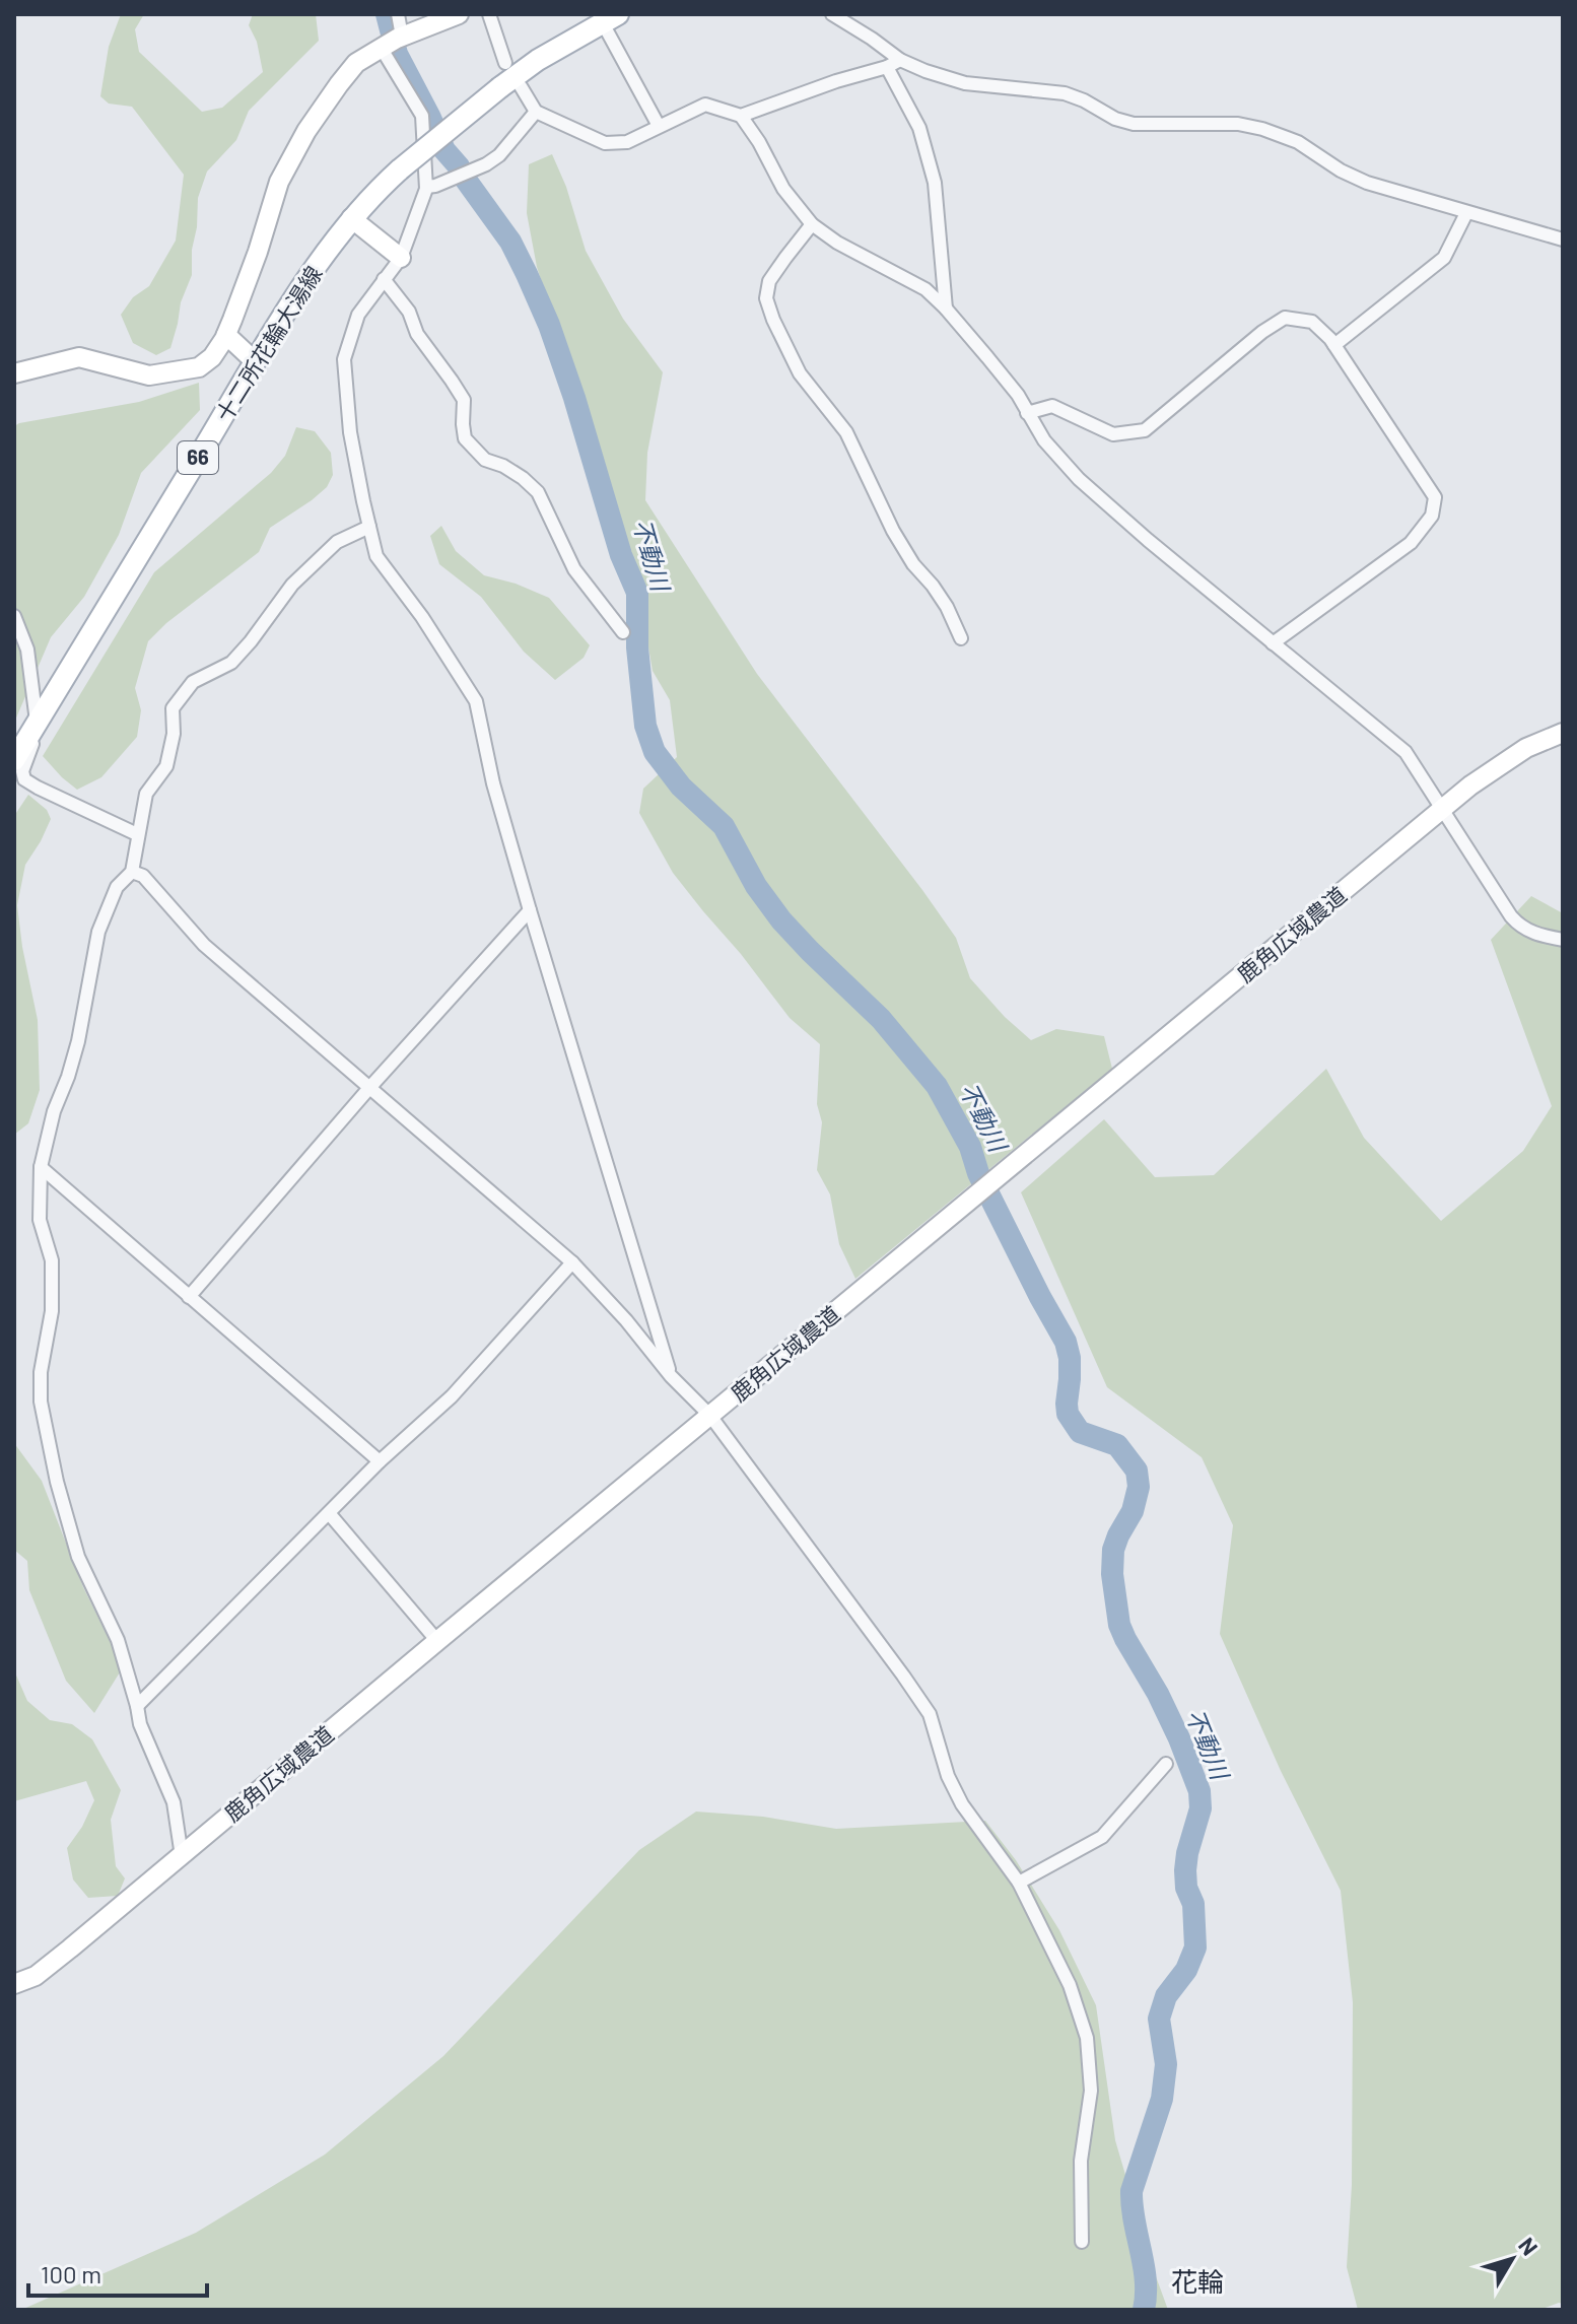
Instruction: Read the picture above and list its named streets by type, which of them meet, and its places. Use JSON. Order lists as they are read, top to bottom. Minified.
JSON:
{"streets":{"main road":["十二所花輪大湯線","66"],"street":["鹿角広域農道"]},"districts":["花輪"],"water":["不動川"],"scale_bar":"100 m","north":"top right"}
